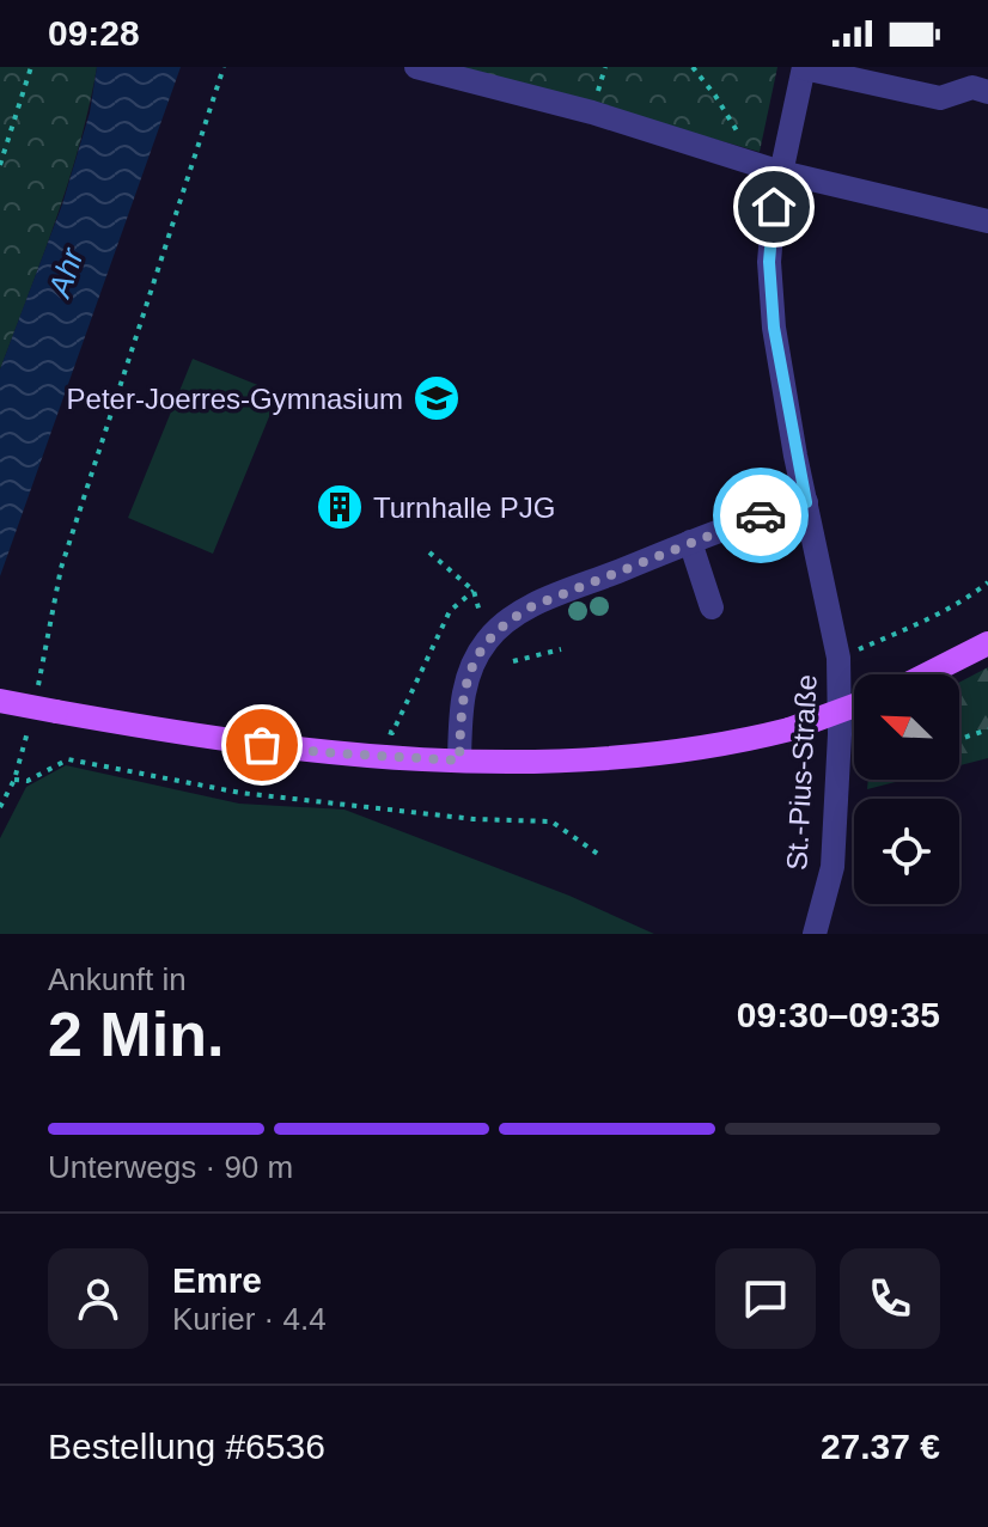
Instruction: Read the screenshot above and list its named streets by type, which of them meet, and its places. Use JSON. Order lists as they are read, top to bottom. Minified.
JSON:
{"streets":{"street":["St.-Pius-Straße"]},"water":["Ahr"],"places":{"school or university":["Peter-Joerres-Gymnasium"],"building":["Turnhalle PJG"]},"north":"top left","page":{"status":"09:28","heading":["2 Min.","Ankunft in","09:30–09:35"],"panel":["Emre","Kurier · 4.4","Bestellung #6536","27.37 €"],"bar":"Unterwegs · 90 m"}}
